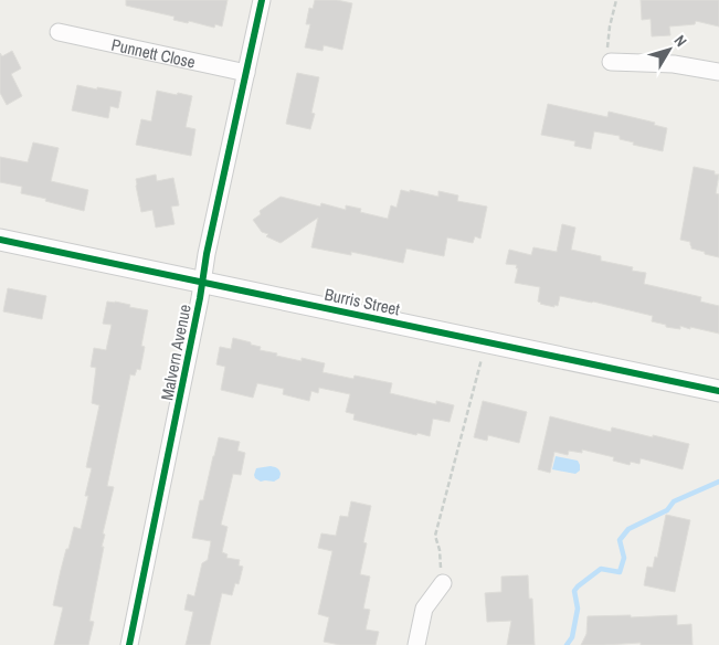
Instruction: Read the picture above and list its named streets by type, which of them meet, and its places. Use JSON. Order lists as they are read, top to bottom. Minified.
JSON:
{"streets":{"street":["Punnett Close","Burris Street","Malvern Avenue"]},"crossings":[["Punnett Close","Malvern Avenue"],["Burris Street","Malvern Avenue"]],"north":"top right"}
